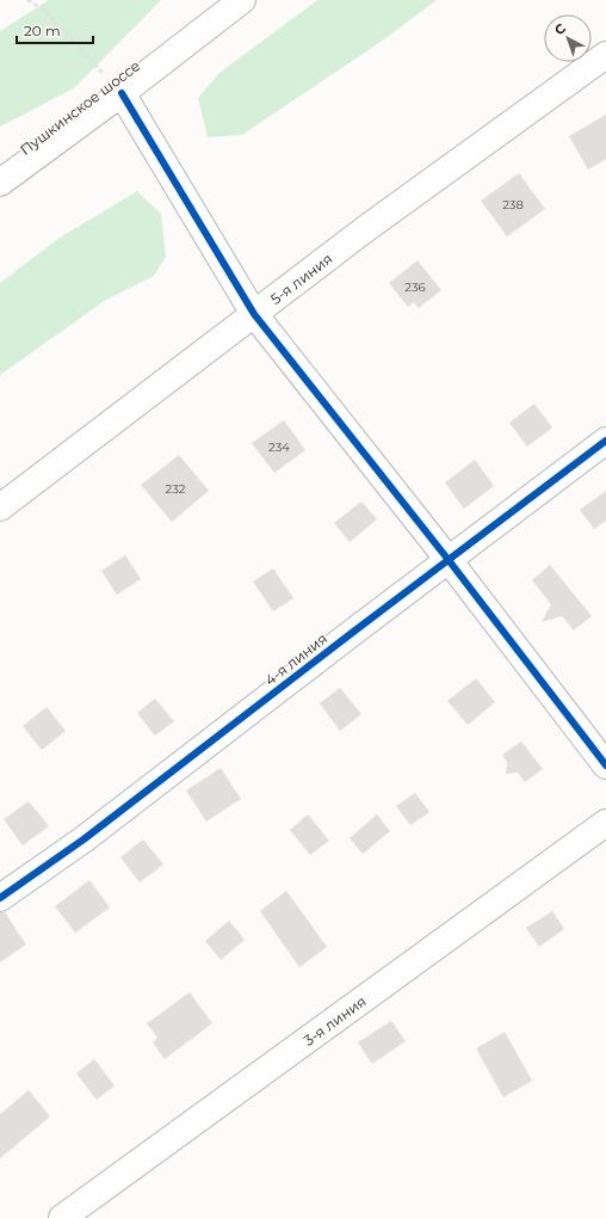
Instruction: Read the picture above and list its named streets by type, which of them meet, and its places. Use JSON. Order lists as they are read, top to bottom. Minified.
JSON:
{"streets":{"street":["Пушкинское шоссе","5-я линия","4-я линия","3-я линия"]},"house_numbers":["238","236","234","232"],"scale_bar":"20 m","north":"top left"}
